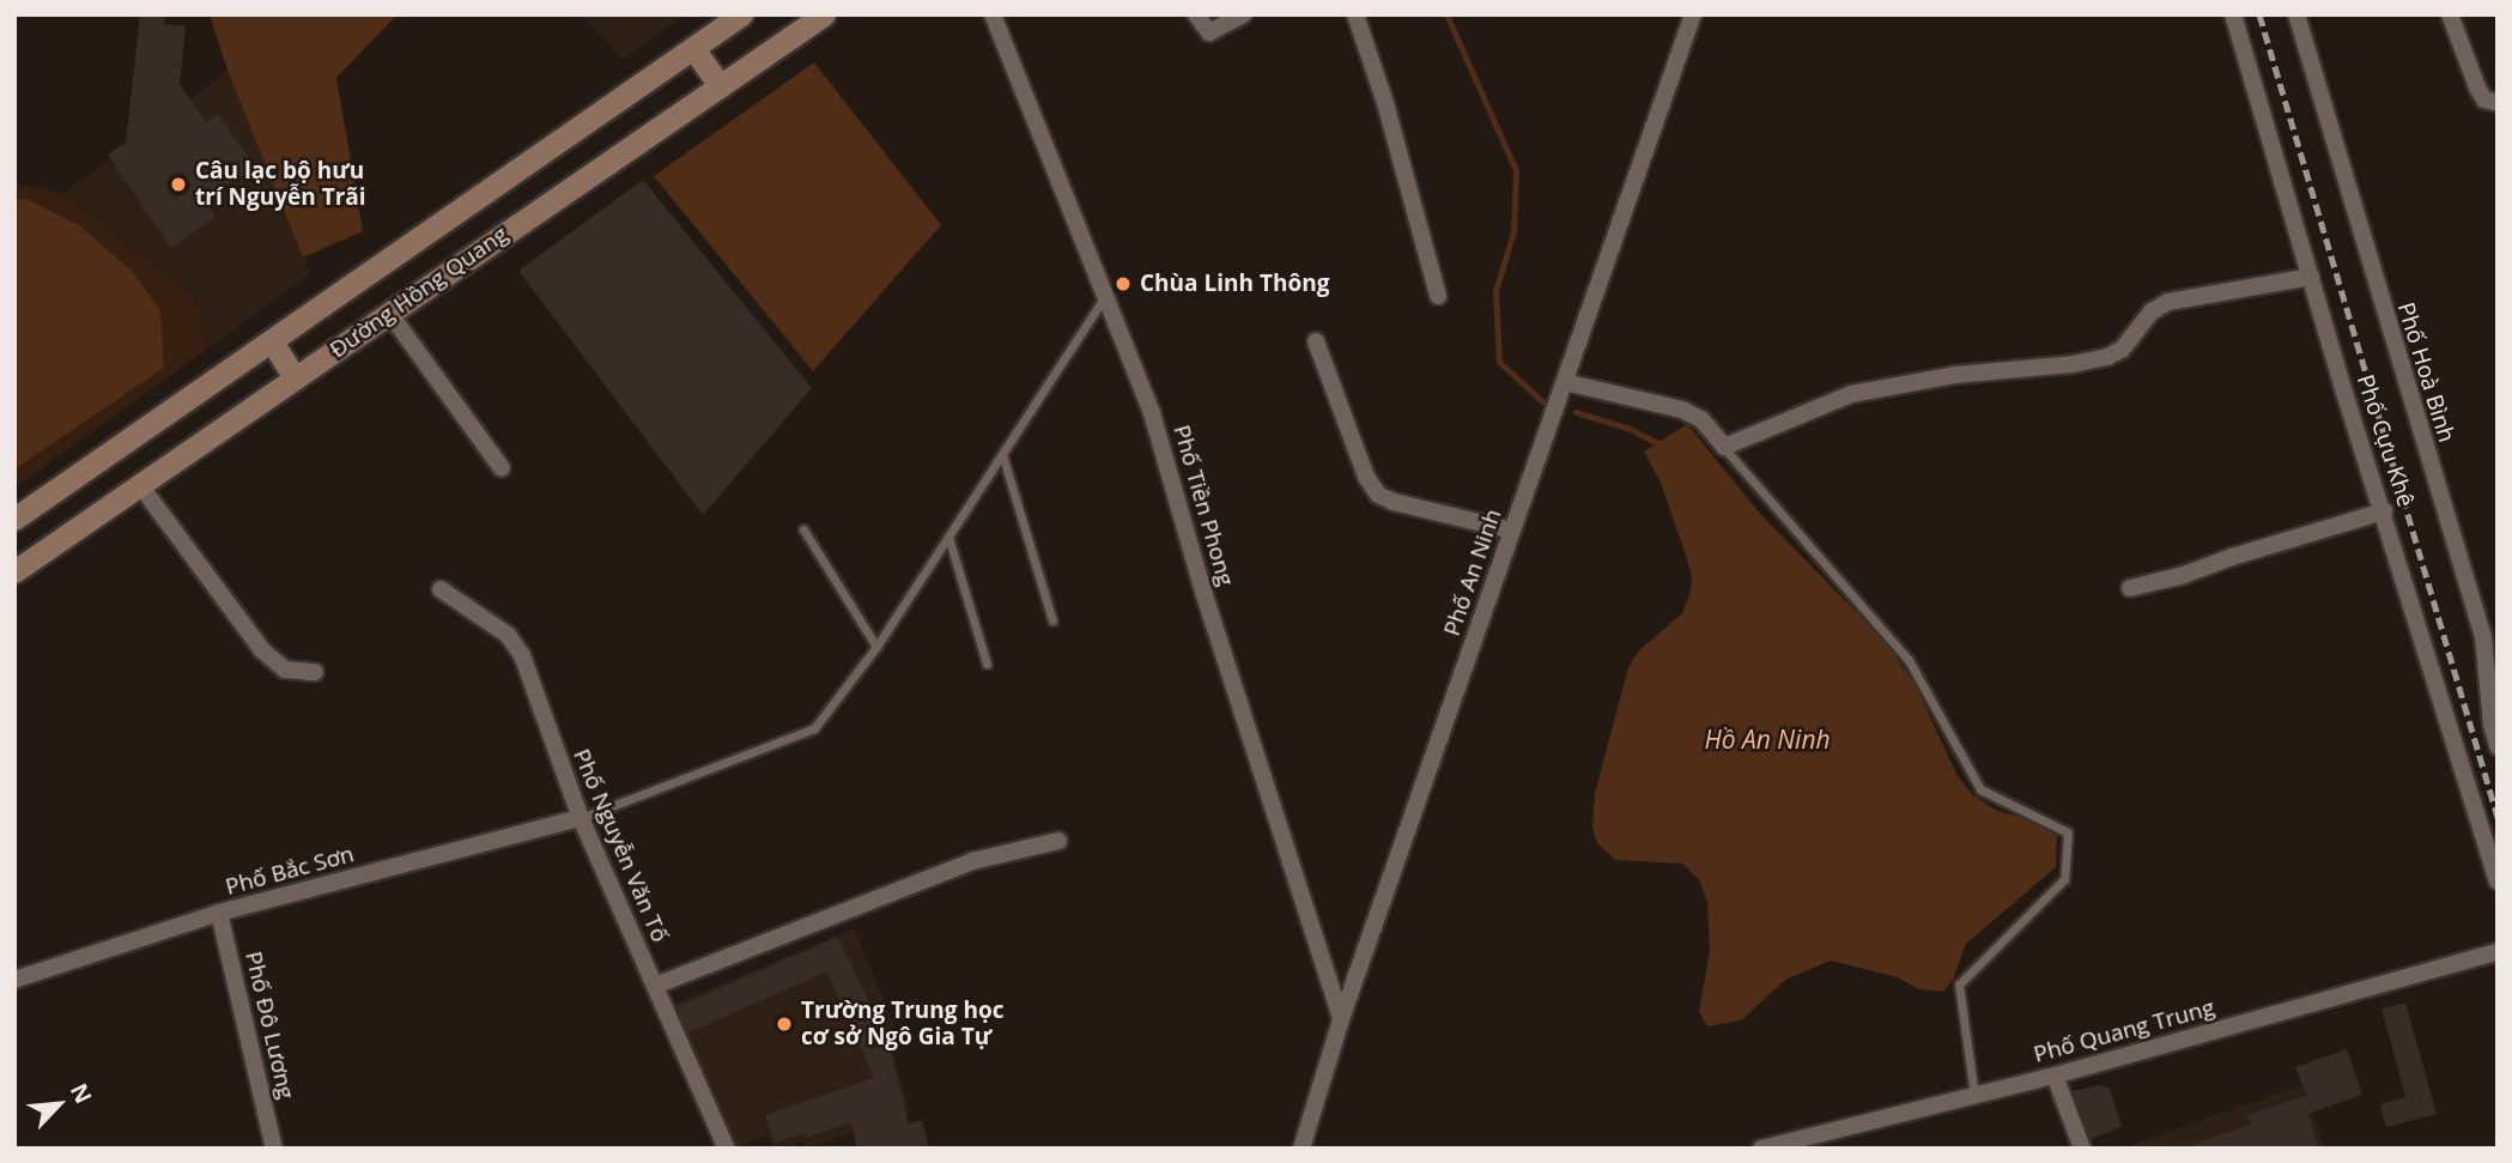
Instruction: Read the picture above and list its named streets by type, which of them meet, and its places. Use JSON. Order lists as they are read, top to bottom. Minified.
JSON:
{"streets":{"street":["Đường Hồng Quang","Phố Hoà Bình","Phố Cựu Khê","Phố Tiền Phong","Phố An Ninh","Phố Nguyễn Văn Tố","Phố Bắc Sơn","Phố Đô Lương","Phố Quang Trung"]},"crossings":[["Phố Tiền Phong","Phố An Ninh"],["Phố Nguyễn Văn Tố","Phố Bắc Sơn"],["Phố Bắc Sơn","Phố Đô Lương"]],"water":["Hồ An Ninh"],"places":["Câu lạc bộ hưu trí Nguyễn Trãi","Chùa Linh Thông","Trường Trung học cơ sở Ngô Gia Tự"],"north":"top right"}
